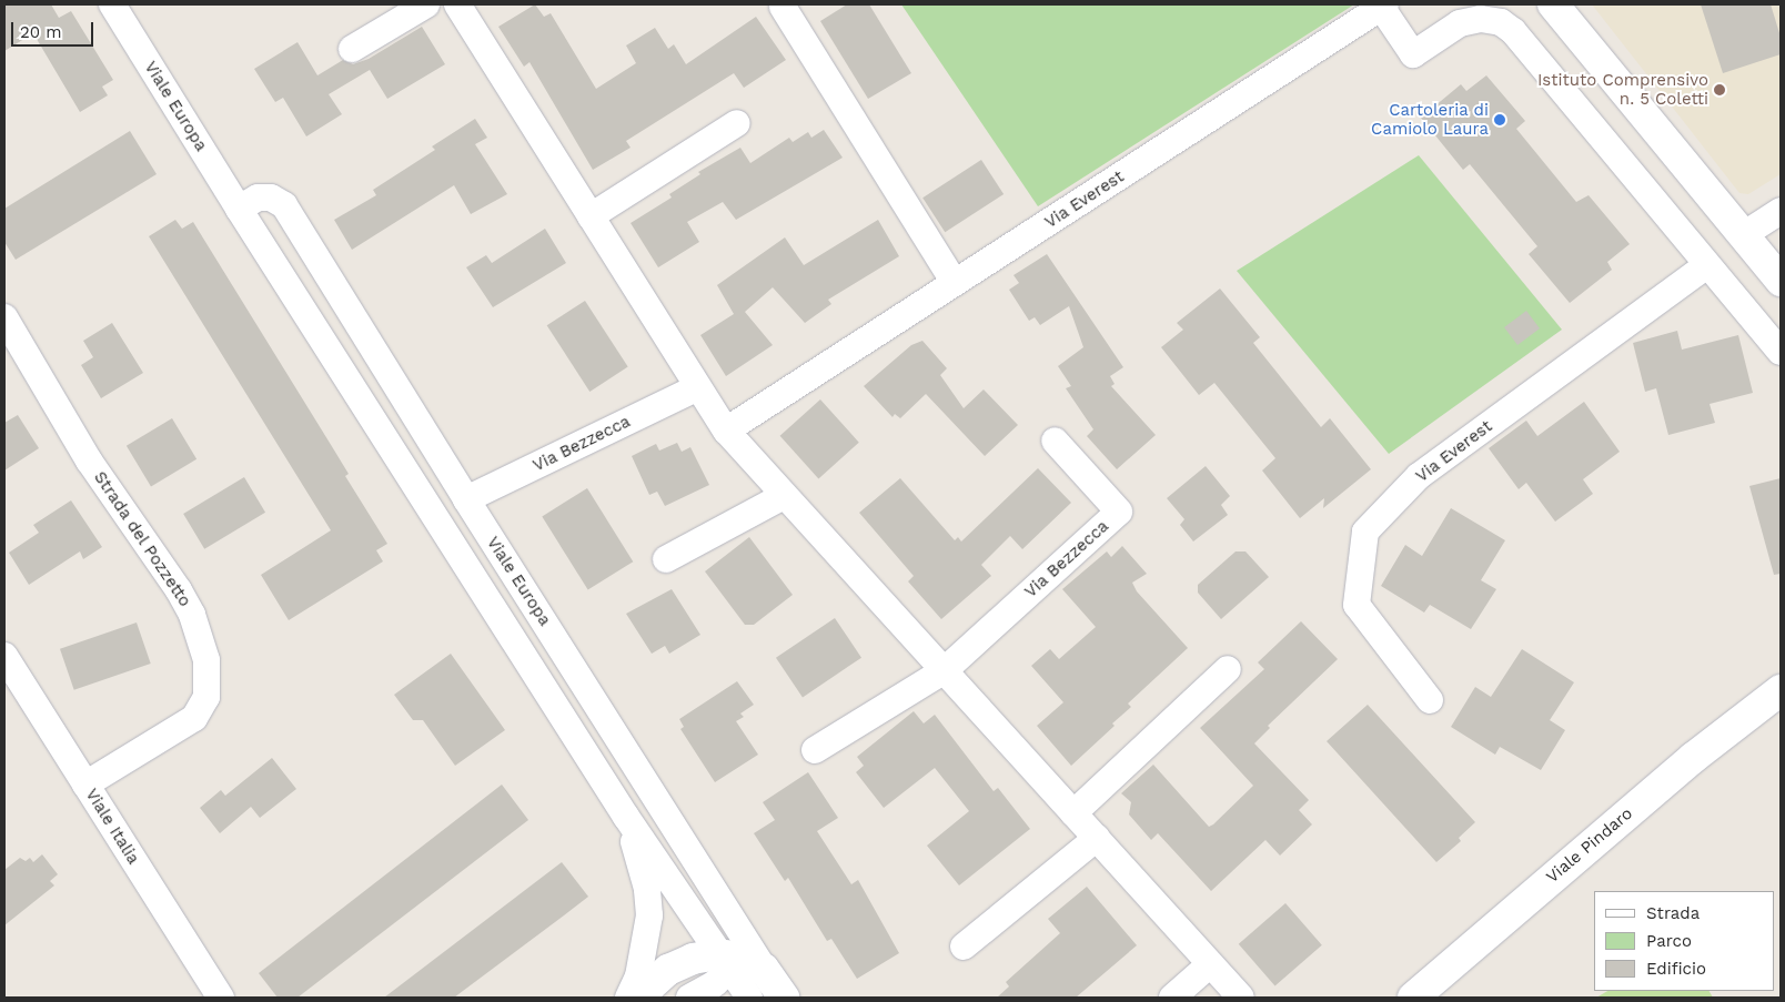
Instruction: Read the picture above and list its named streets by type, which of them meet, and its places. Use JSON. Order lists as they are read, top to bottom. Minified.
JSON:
{"streets":{"street":["Viale Europa","Via Everest","Via Bezzecca","Strada del Pozzetto","Viale Italia","Viale Pindaro"]},"crossings":[["Viale Europa","Via Bezzecca"],["Strada del Pozzetto","Viale Italia"]],"places":["Istituto Comprensivo n. 5 Coletti","Cartoleria di Camiolo Laura"],"legend":["Strada","Parco","Edificio"],"scale_bar":"20 m"}
